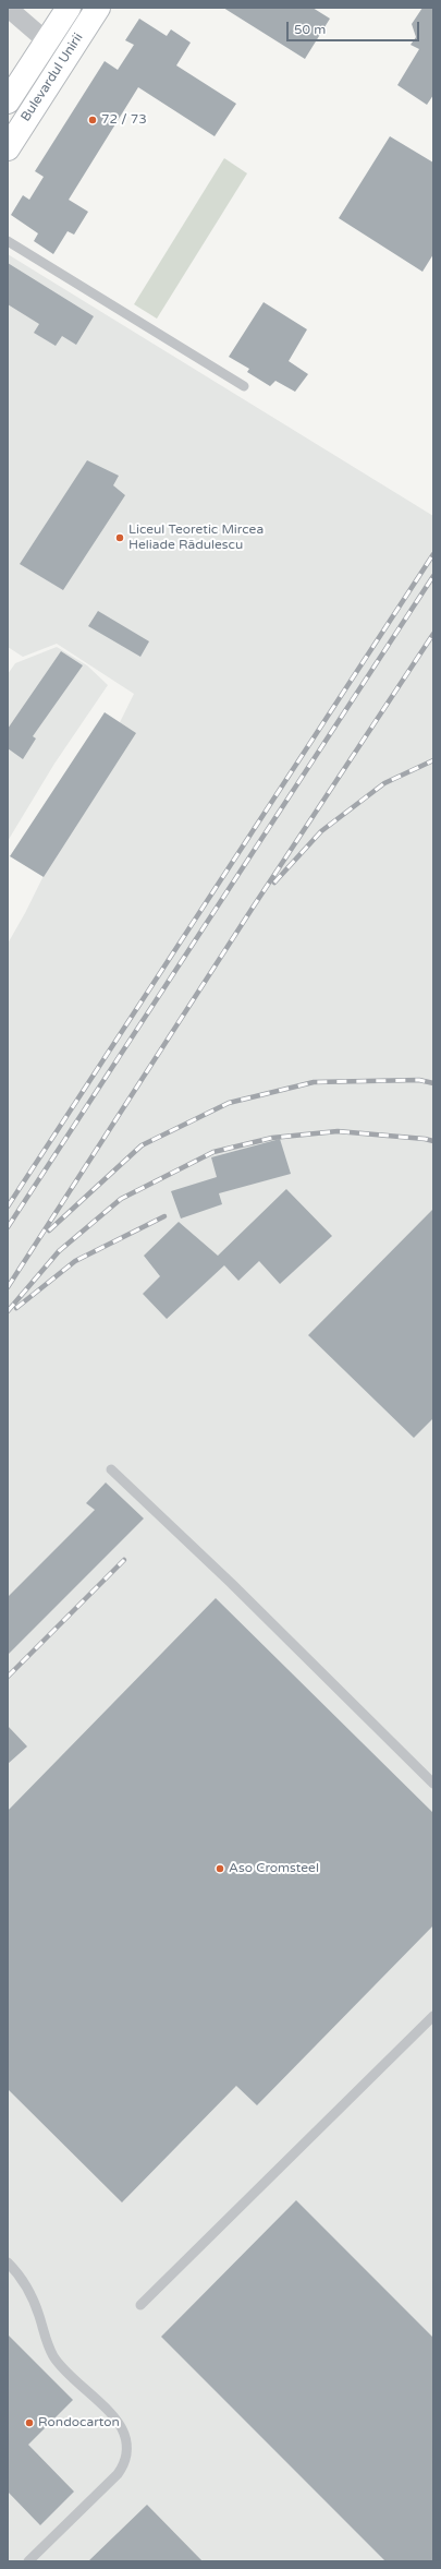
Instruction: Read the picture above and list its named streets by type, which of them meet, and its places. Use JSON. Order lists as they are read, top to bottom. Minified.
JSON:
{"streets":{"main road":["Bulevardul Unirii"]},"places":["72 / 73","Liceul Teoretic Mircea Heliade Rădulescu","Aso Cromsteel","Rondocarton"],"scale_bar":"50 m"}
